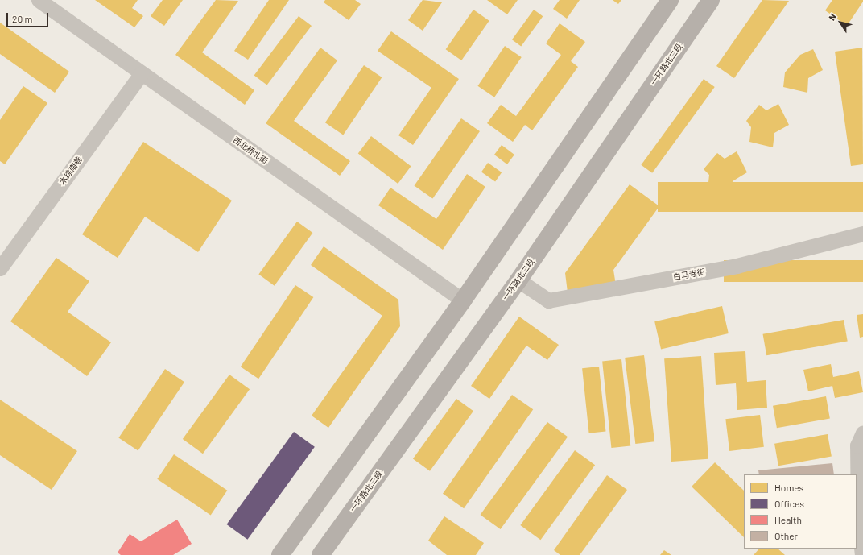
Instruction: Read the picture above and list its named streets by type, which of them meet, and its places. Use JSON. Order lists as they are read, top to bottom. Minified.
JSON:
{"streets":{"main road":["一环路北二段"],"street":["西北桥北街","木综南巷","白马寺街"]},"crossings":[["一环路北二段","白马寺街"],["西北桥北街","木综南巷"]],"legend":["Homes","Offices","Health","Other"],"scale_bar":"20 m","north":"top left"}
